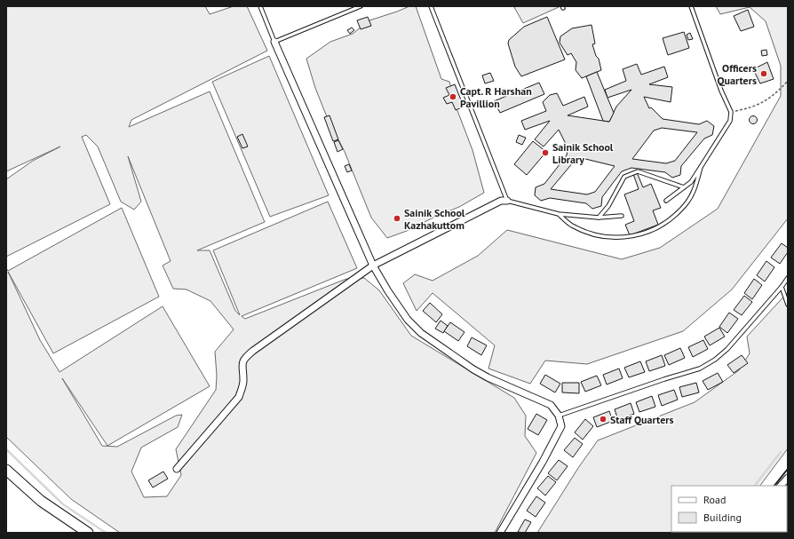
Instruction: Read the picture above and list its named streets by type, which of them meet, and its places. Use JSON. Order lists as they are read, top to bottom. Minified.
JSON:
{"places":["Officers Quarters","Capt. R Harshan Pavillion","Sainik School Library","Sainik School Kazhakuttom","Staff Quarters"],"legend":["Road","Building"]}
